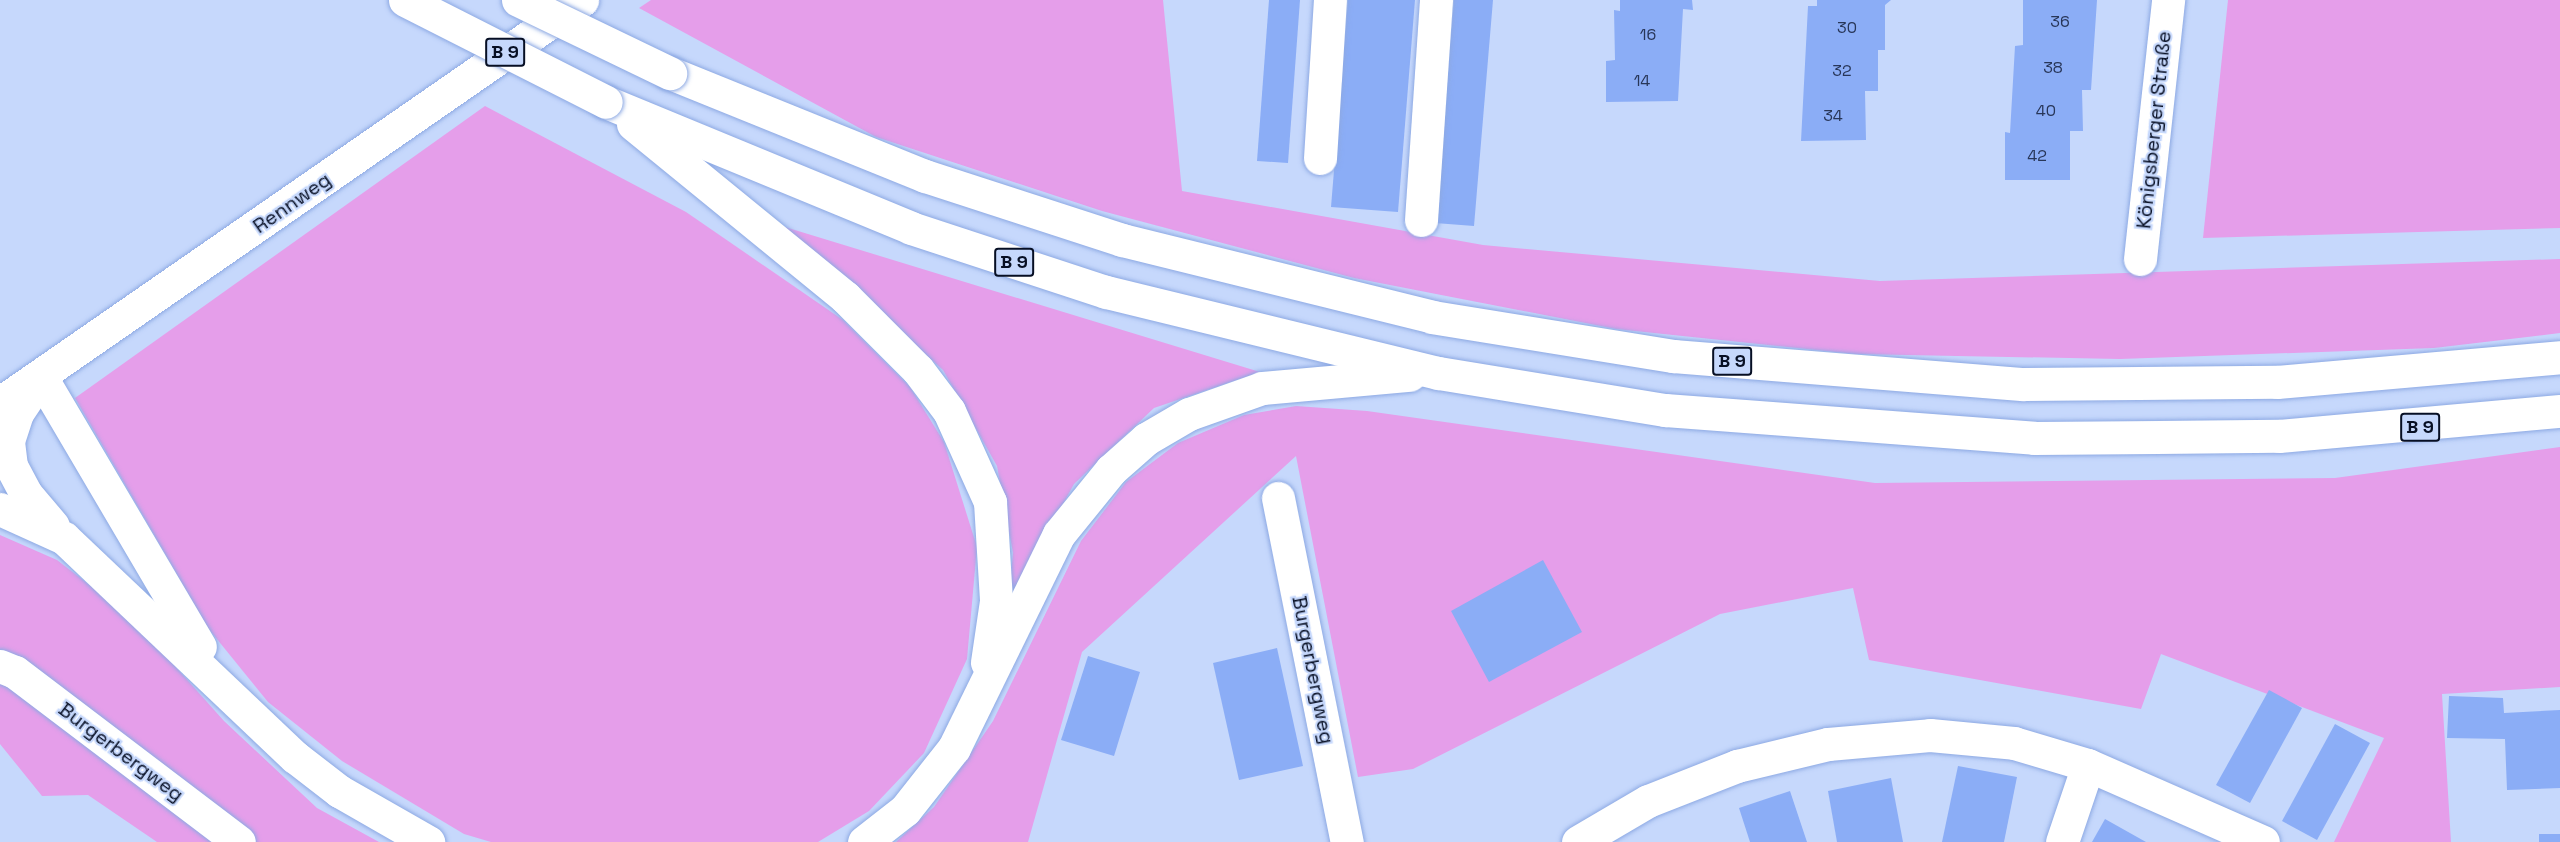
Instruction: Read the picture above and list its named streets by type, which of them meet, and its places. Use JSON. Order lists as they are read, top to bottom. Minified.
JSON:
{"streets":{"main road":["B 9","Königsberger Straße","Rennweg","Burgerbergweg"]},"house_numbers":["36","30","16","38","32","14","40","34","42"]}
